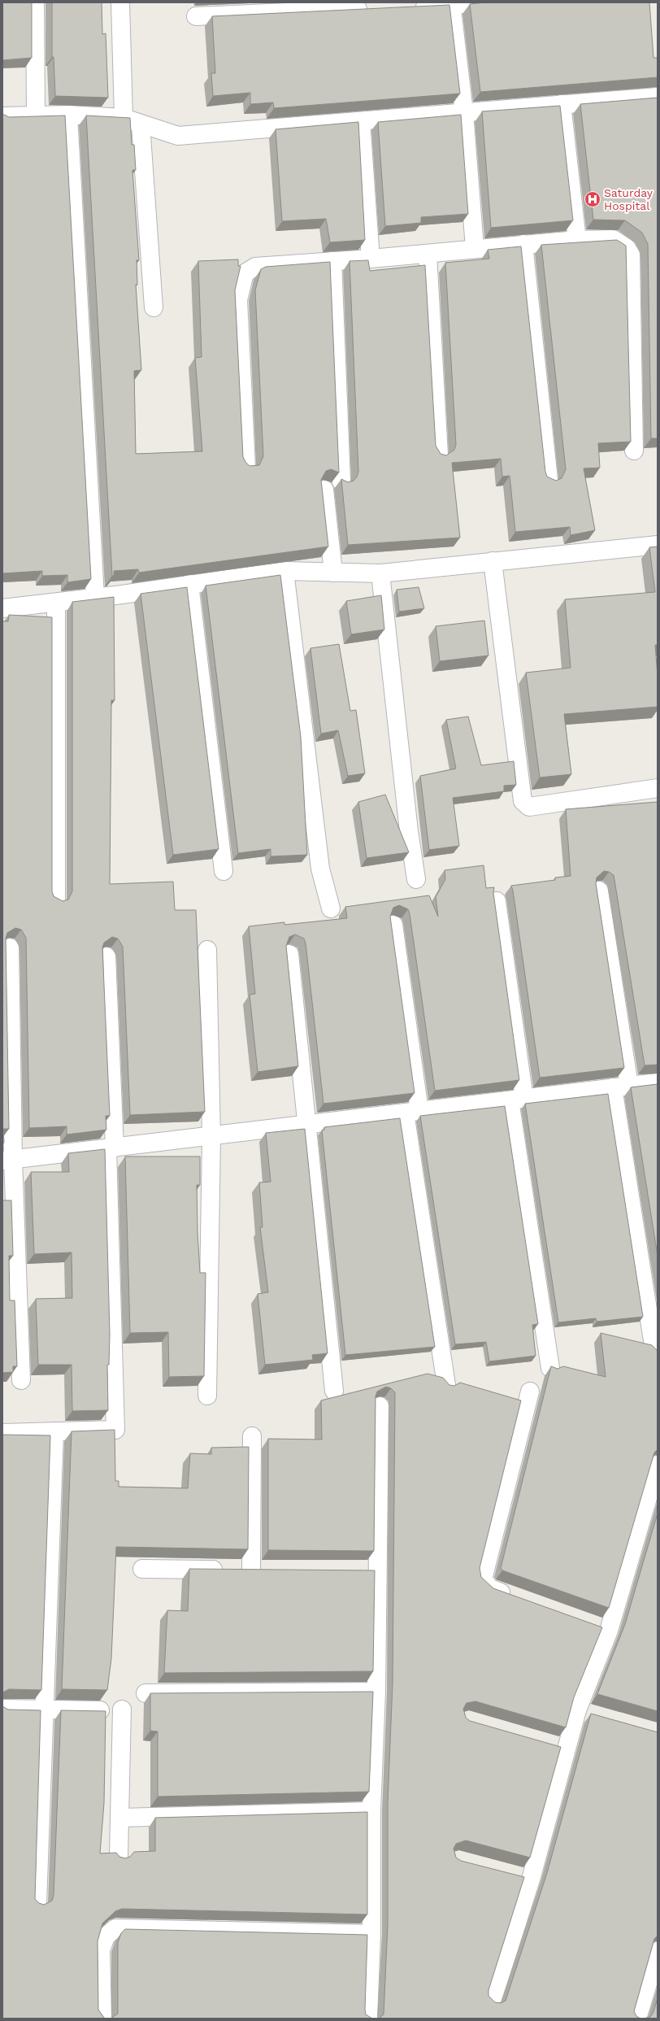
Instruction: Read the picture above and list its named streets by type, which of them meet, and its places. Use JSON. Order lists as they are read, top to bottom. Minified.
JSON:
{"places":{"hospital":["Saturday Hospital"]}}
